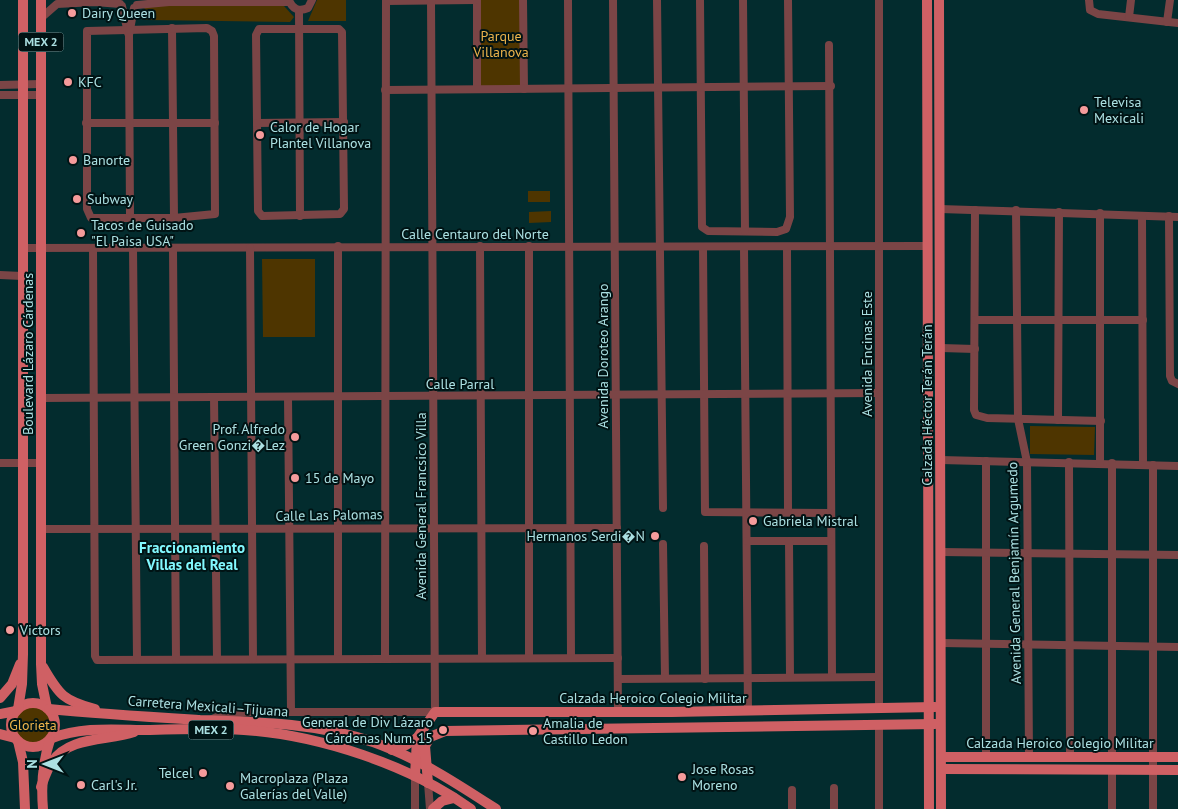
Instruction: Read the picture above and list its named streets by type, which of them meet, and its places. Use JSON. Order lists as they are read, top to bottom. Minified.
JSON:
{"streets":{"main road":["MEX 2","Boulevard Lázaro Cárdenas","Calzada Héctor Terán Terán","Calzada Heroico Colegio Militar","Carretera Mexicali–Tijuana"],"street":["Calle Centauro del Norte","Avenida Encinas Este","Avenida Doroteo Arango","Calle Parral","Avenida General Francsico Villa","Calle Las Palomas","Avenida General Benjamín Argumedo"]},"crossings":[["MEX 2","Boulevard Lázaro Cárdenas"],["MEX 2","Carretera Mexicali–Tijuana"],["Calle Centauro del Norte","Boulevard Lázaro Cárdenas"],["Calle Centauro del Norte","Avenida Encinas Este"],["Calle Centauro del Norte","Avenida Doroteo Arango"],["Calle Centauro del Norte","Calzada Héctor Terán Terán"],["Calle Centauro del Norte","Avenida General Francsico Villa"],["Boulevard Lázaro Cárdenas","Calle Parral"],["Boulevard Lázaro Cárdenas","Calle Las Palomas"],["Boulevard Lázaro Cárdenas","Carretera Mexicali–Tijuana"],["Avenida Encinas Este","Calle Parral"],["Avenida Encinas Este","Calzada Heroico Colegio Militar"],["Avenida Doroteo Arango","Calle Parral"],["Avenida Doroteo Arango","Calle Las Palomas"],["Avenida Doroteo Arango","Calzada Heroico Colegio Militar"],["Calle Parral","Avenida General Francsico Villa"],["Calzada Héctor Terán Terán","Calzada Heroico Colegio Militar"],["Avenida General Francsico Villa","Calle Las Palomas"],["Avenida General Francsico Villa","Calzada Heroico Colegio Militar"],["Avenida General Benjamín Argumedo","Calzada Heroico Colegio Militar"]],"districts":["Fraccionamiento Villas del Real"],"parks":["Parque Villanova","Glorieta"],"places":["Dairy Queen","KFC","Televisa Mexicali","Calor de Hogar Plantel Villanova","Banorte","Subway","Tacos de Guisado \"El Paisa USA\"","Prof. Alfredo Green Gonzi�Lez","15 de Mayo","Gabriela Mistral","Hermanos Serdi�N","Victors","General de Div Lázaro Cárdenas Num. 15","Amalia de Castillo Ledon","Telcel","Jose Rosas Moreno","Carl's Jr.","Macroplaza (Plaza Galerías del Valle)"],"north":"left"}
